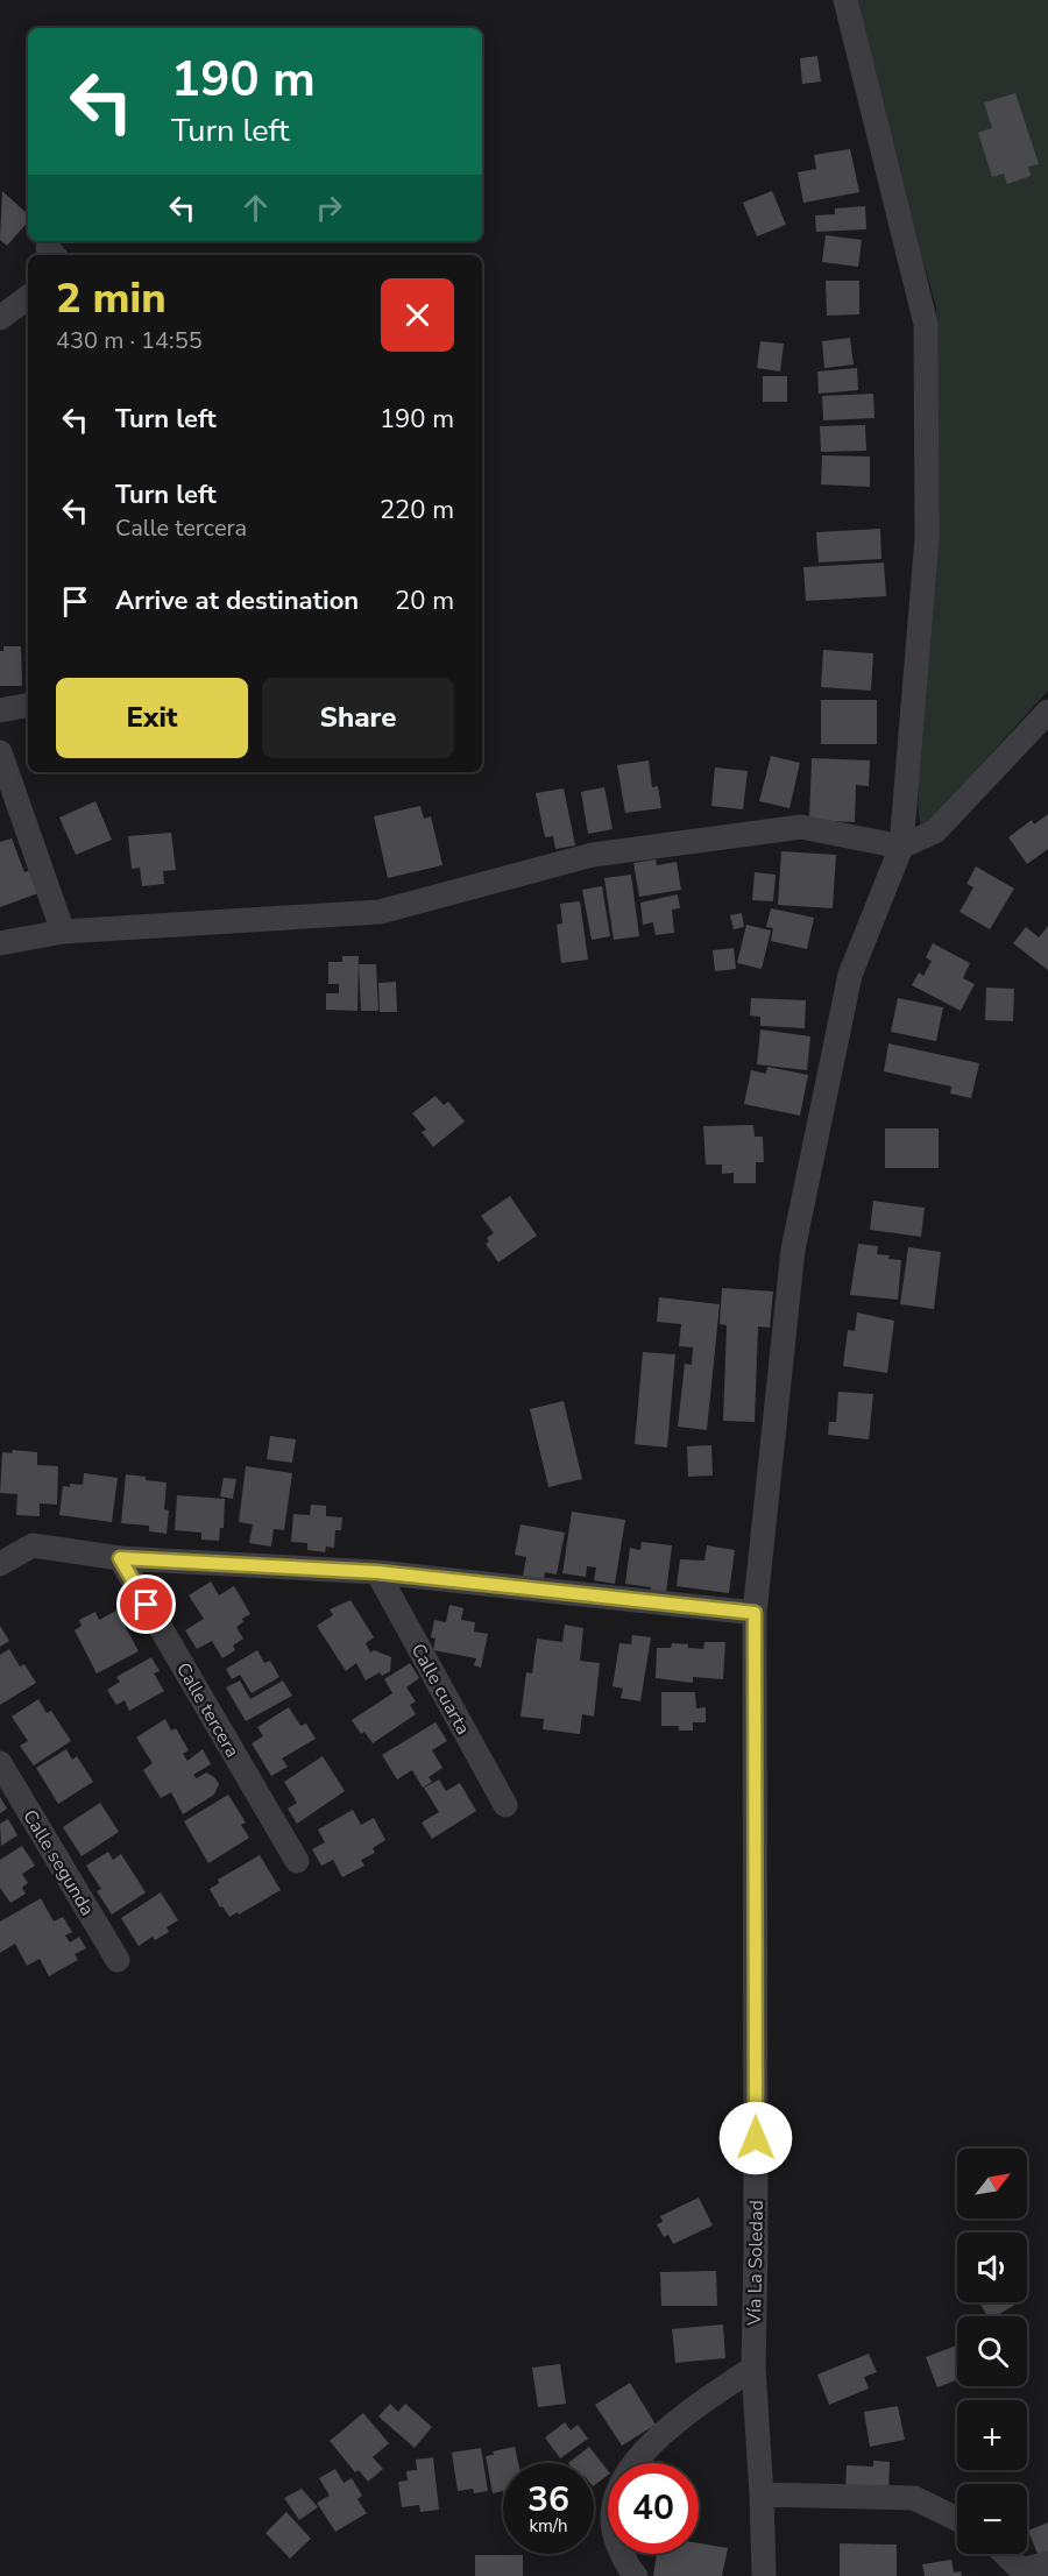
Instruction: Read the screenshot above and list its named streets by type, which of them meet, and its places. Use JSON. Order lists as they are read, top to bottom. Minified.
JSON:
{"streets":{"street":["Calle cuarta","Calle tercera","Calle segunda","Vía La Soledad"]},"north":"top right","page":{"turn":["190 m","Turn left"],"heading":["2 min","430 m · 14:55"],"list":[{"name":"Turn left","value":"190 m"},{"name":"Turn left","note":"Calle tercera","value":"220 m"},{"name":"Arrive at destination","value":"20 m"}],"buttons":["Exit","Share"],"map_buttons":["+","−"],"speed":"36 km/h","limit":"40"}}
